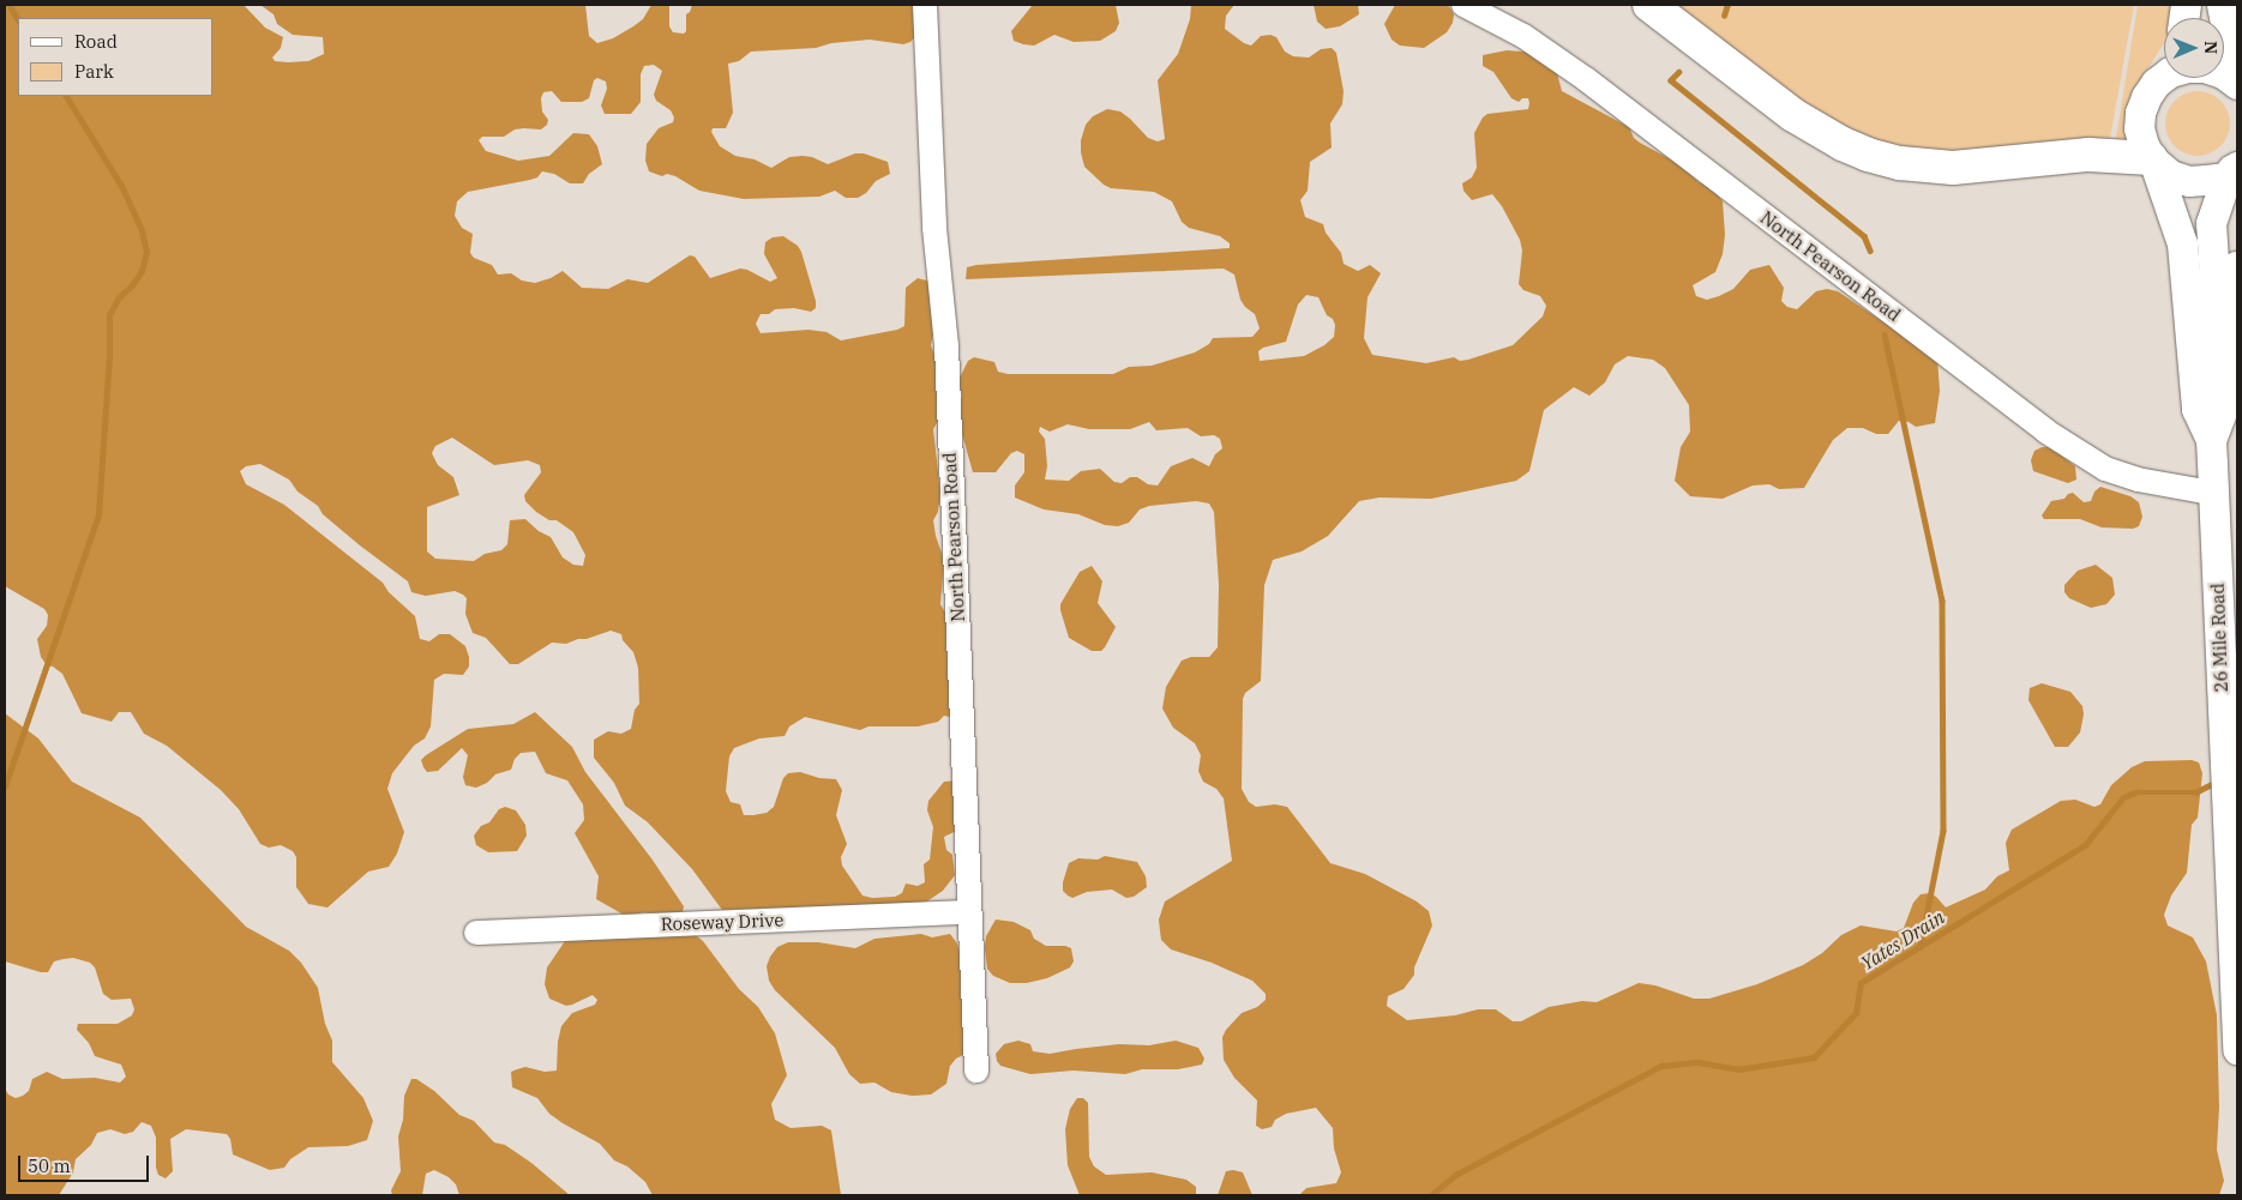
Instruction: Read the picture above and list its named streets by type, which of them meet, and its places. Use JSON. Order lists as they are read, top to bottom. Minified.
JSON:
{"streets":{"main road":["26 Mile Road"],"street":["North Pearson Road","Roseway Drive"]},"crossings":[["North Pearson Road","26 Mile Road"],["North Pearson Road","Roseway Drive"]],"water":["Yates Drain"],"legend":["Road","Park"],"scale_bar":"50 m","north":"right"}
